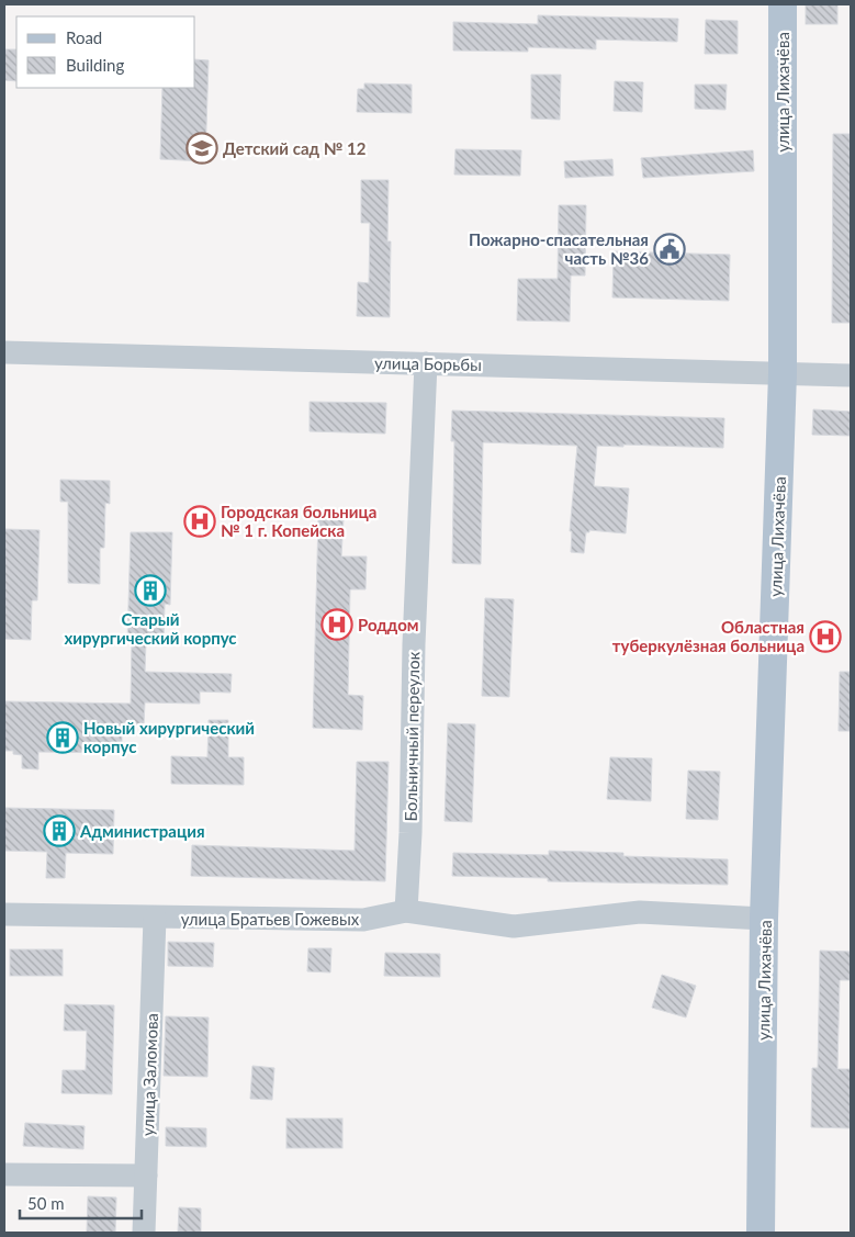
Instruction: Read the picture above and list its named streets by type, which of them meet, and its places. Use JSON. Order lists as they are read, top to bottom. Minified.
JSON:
{"streets":{"main road":["улица Лихачёва"],"street":["улица Борьбы","Больничный переулок","улица Братьев Гожевых","улица Заломова"]},"crossings":[["улица Лихачёва","улица Борьбы"],["улица Лихачёва","улица Братьев Гожевых"],["улица Борьбы","Больничный переулок"],["Больничный переулок","улица Братьев Гожевых"],["улица Братьев Гожевых","улица Заломова"]],"places":{"school or university":["Детский сад № 12"],"public building":["Пожарно-спасательная часть №36"],"hospital":["Городская больница № 1 г. Копейска","Роддом","Областная туберкулёзная больница"],"building":["Старый хирургический корпус","Новый хирургический корпус","Администрация"]},"legend":["Road","Building"],"scale_bar":"50 m"}
